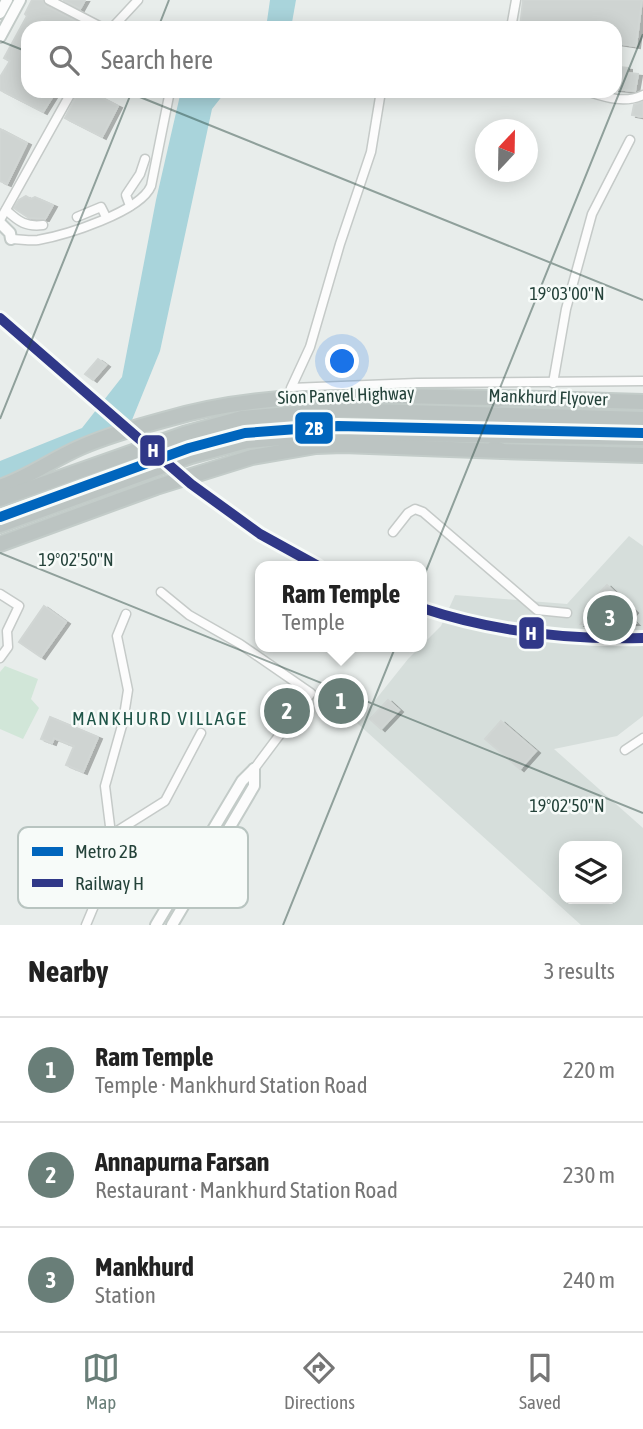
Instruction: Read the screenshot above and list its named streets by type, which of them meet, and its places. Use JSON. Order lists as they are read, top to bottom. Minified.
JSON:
{"streets":{"highway":["Sion Panvel Highway","Mankhurd Flyover"]},"crossings":[["Sion Panvel Highway","Mankhurd Flyover"]],"districts":["MANKHURD VILLAGE"],"lines":["rail line H","metro line 2B"],"legend":["Metro 2B","Railway H"],"north":"top","page":{"search":"Search here","popup":["Ram Temple","Temple"],"pins":["3","1","2"],"heading":["Nearby","3 results"],"list":[{"mark":"1","name":"Ram Temple","note":"Temple · Mankhurd Station Road","value":"220 m"},{"mark":"2","name":"Annapurna Farsan","note":"Restaurant · Mankhurd Station Road","value":"230 m"},{"mark":"3","name":"Mankhurd","note":"Station","value":"240 m"}],"nav":["Map","Directions","Saved"]},"coordinates":["19°03'00\"N","19°02'50\"N"]}
